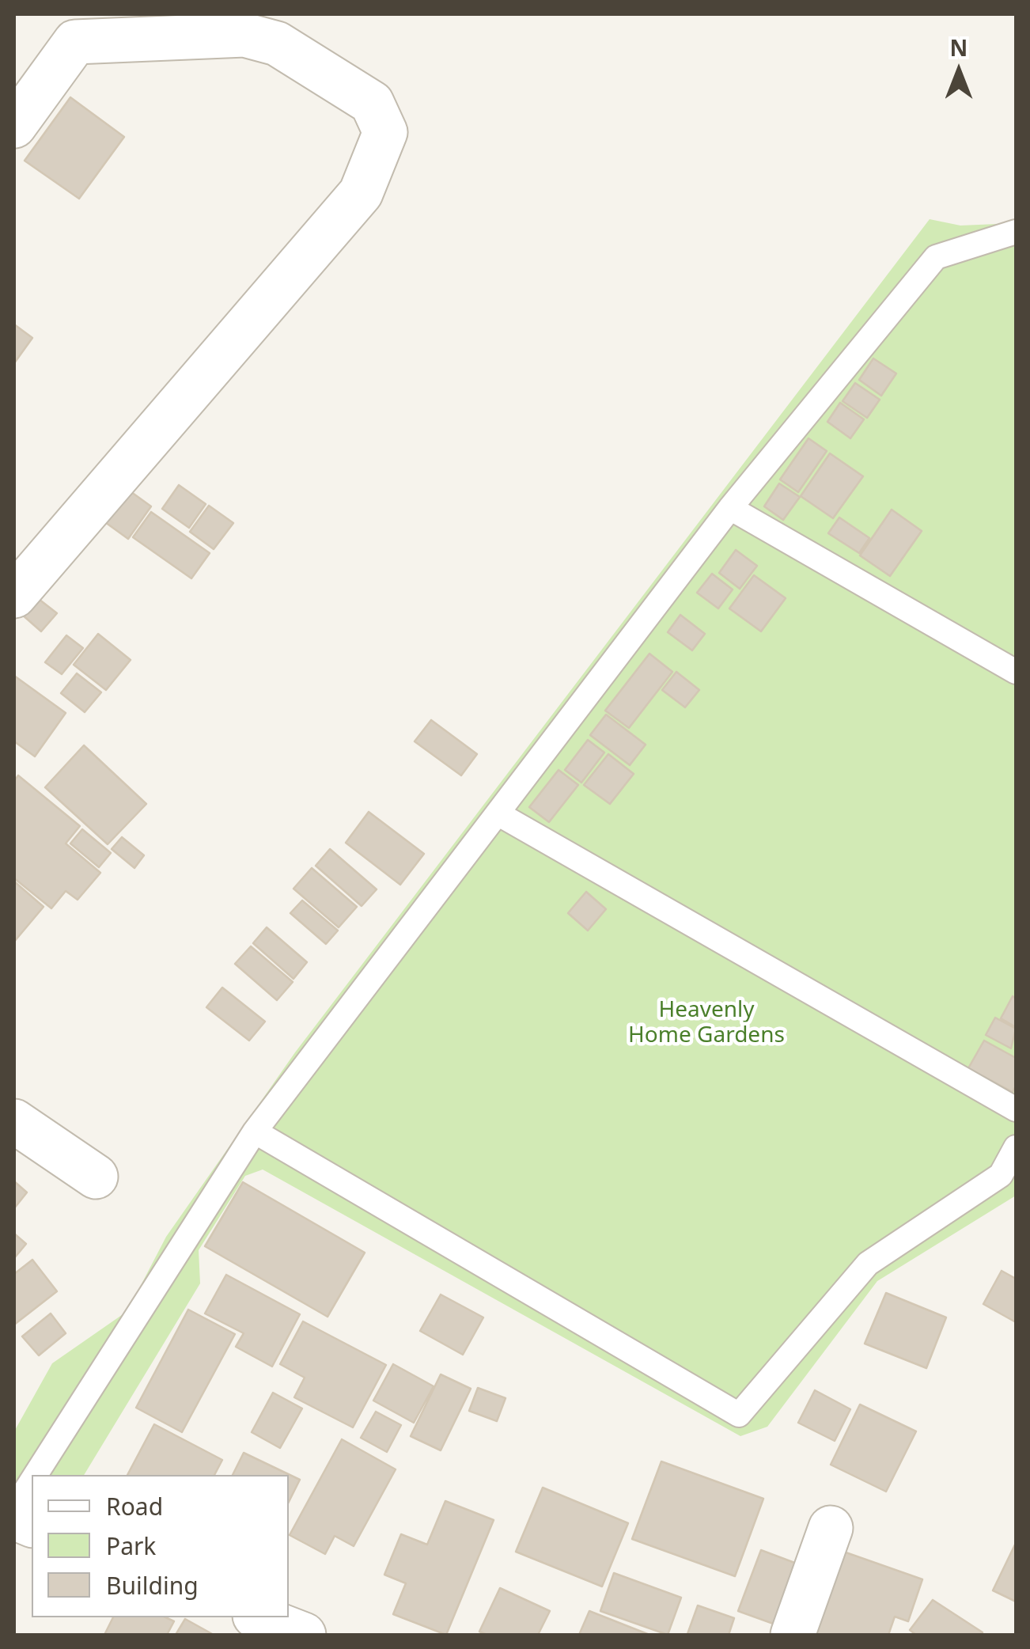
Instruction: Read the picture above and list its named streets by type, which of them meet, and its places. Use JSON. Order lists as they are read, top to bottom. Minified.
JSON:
{"parks":["Heavenly Home Gardens"],"legend":["Road","Park","Building"],"north":"top"}
